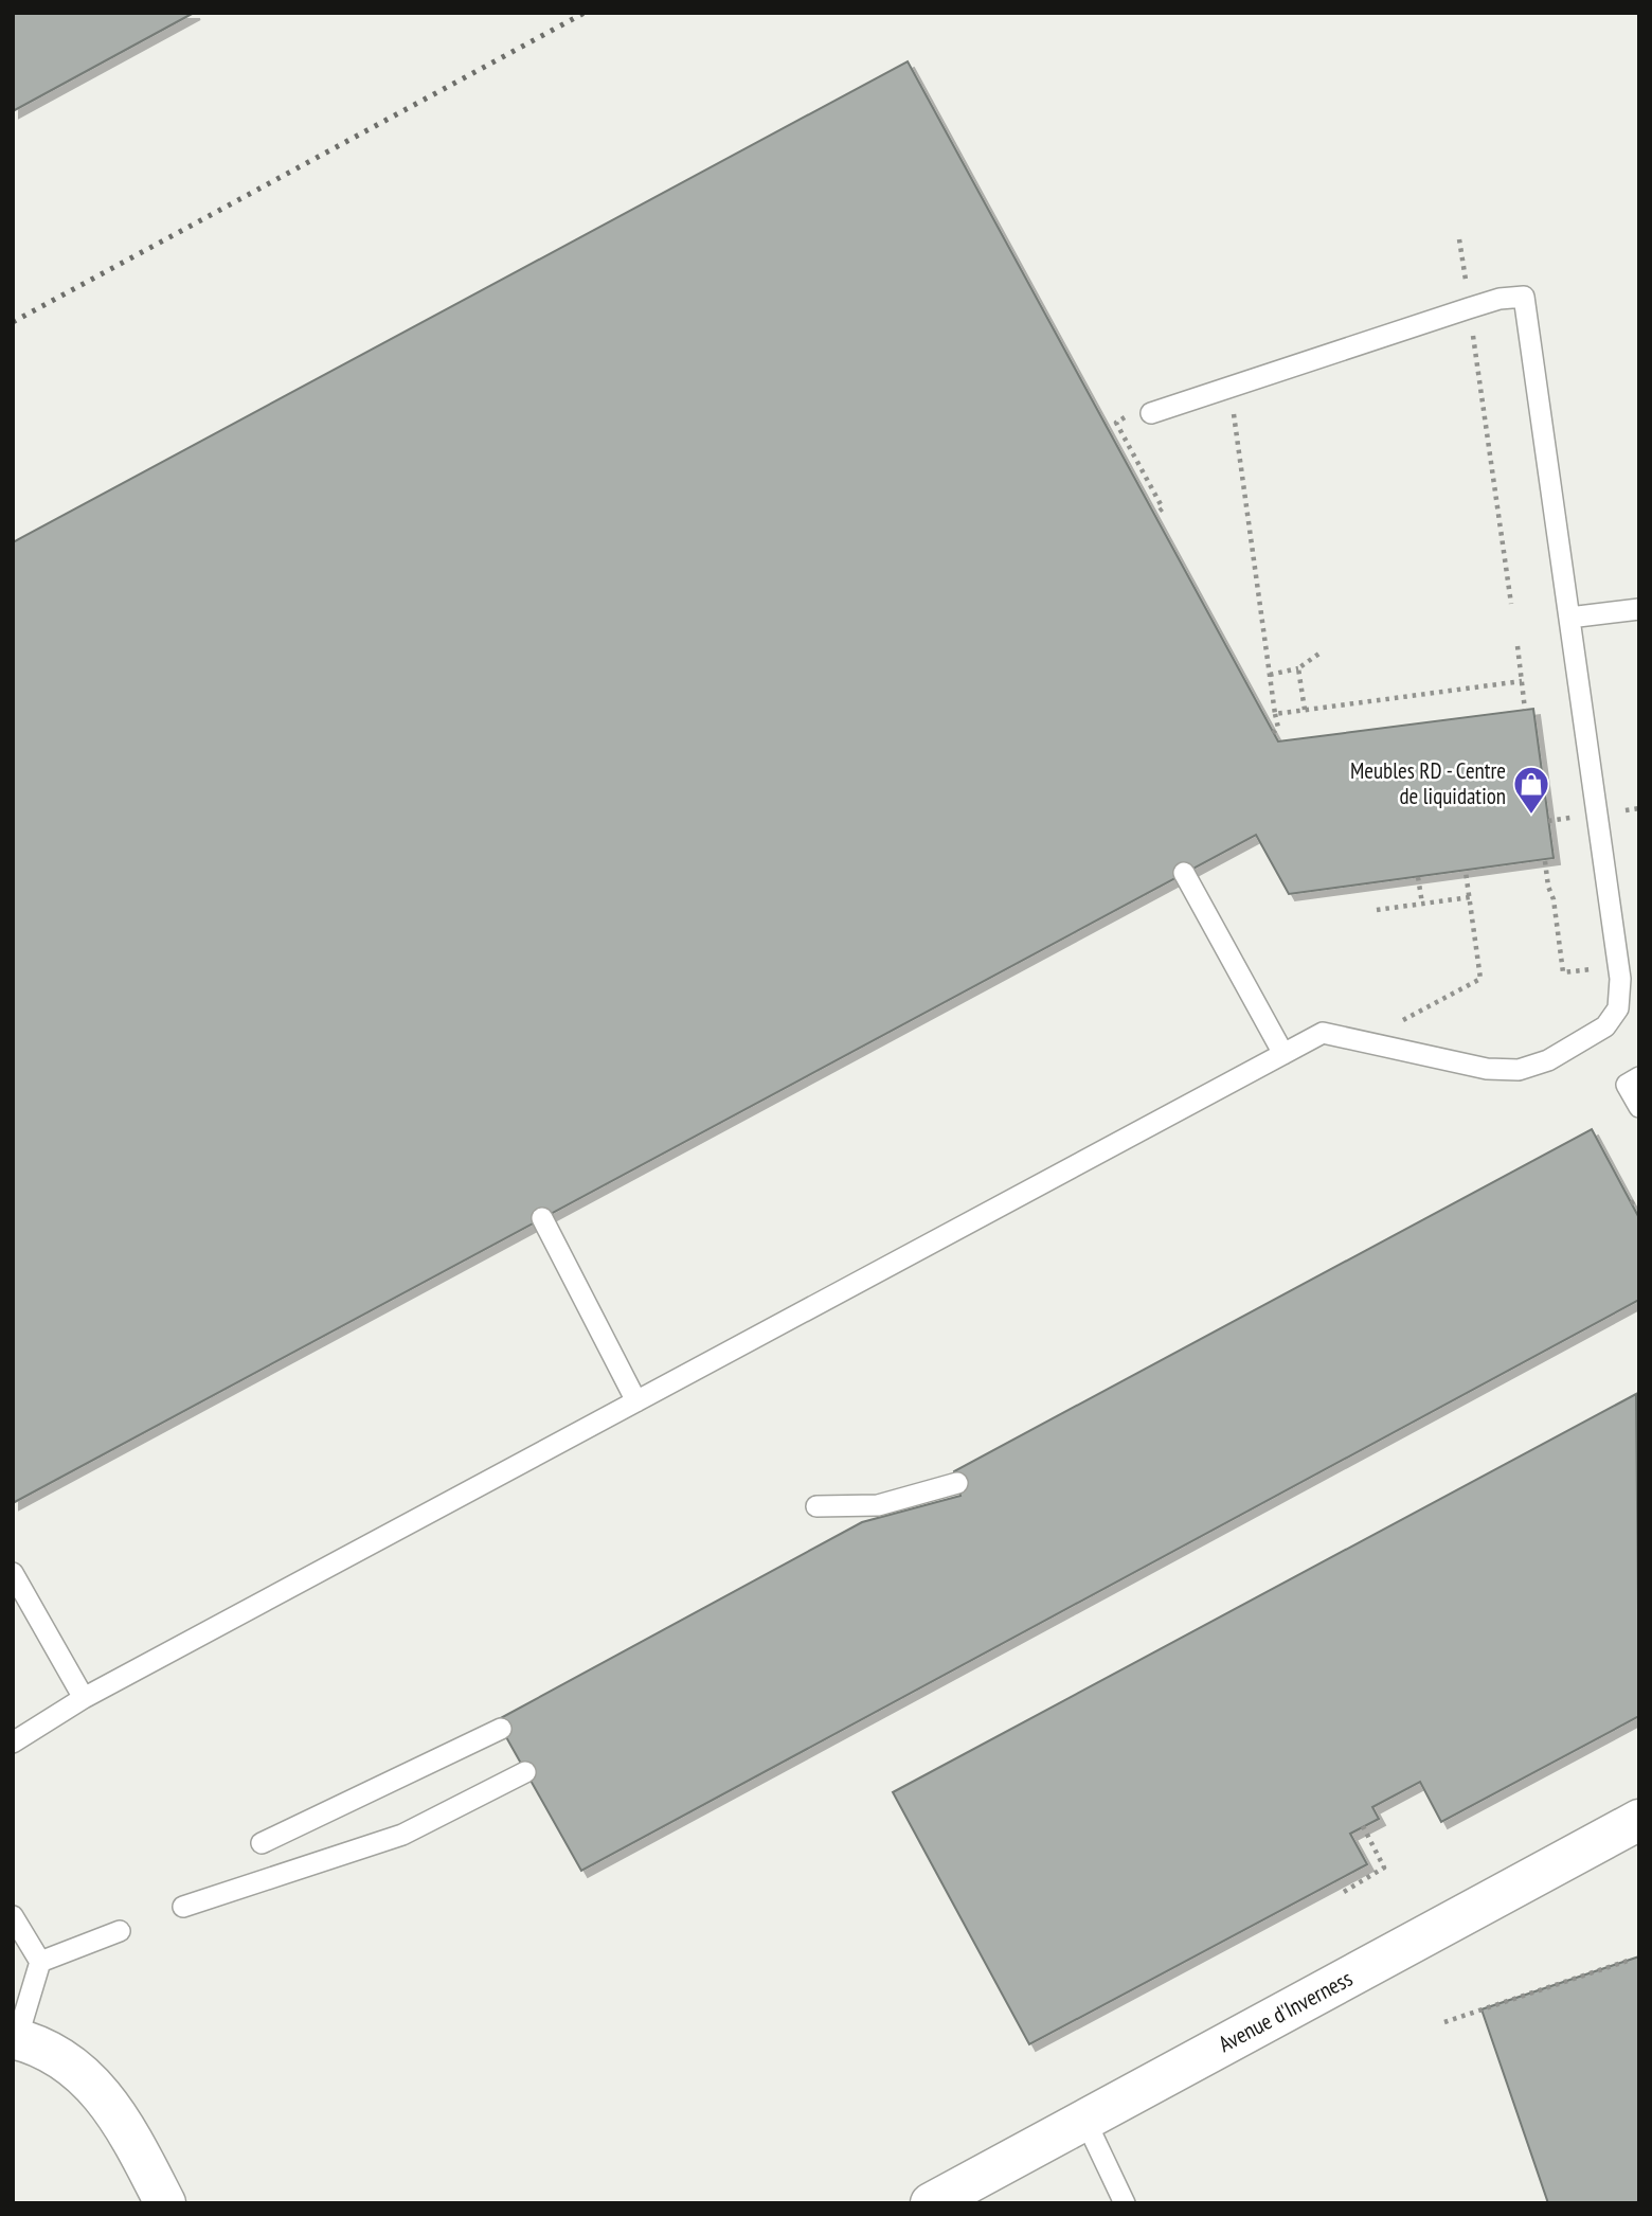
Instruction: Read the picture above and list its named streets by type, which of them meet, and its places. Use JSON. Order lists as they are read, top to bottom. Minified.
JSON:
{"streets":{"street":["Avenue d'Inverness"]},"places":{"shop":["Meubles RD - Centre de liquidation"]}}
